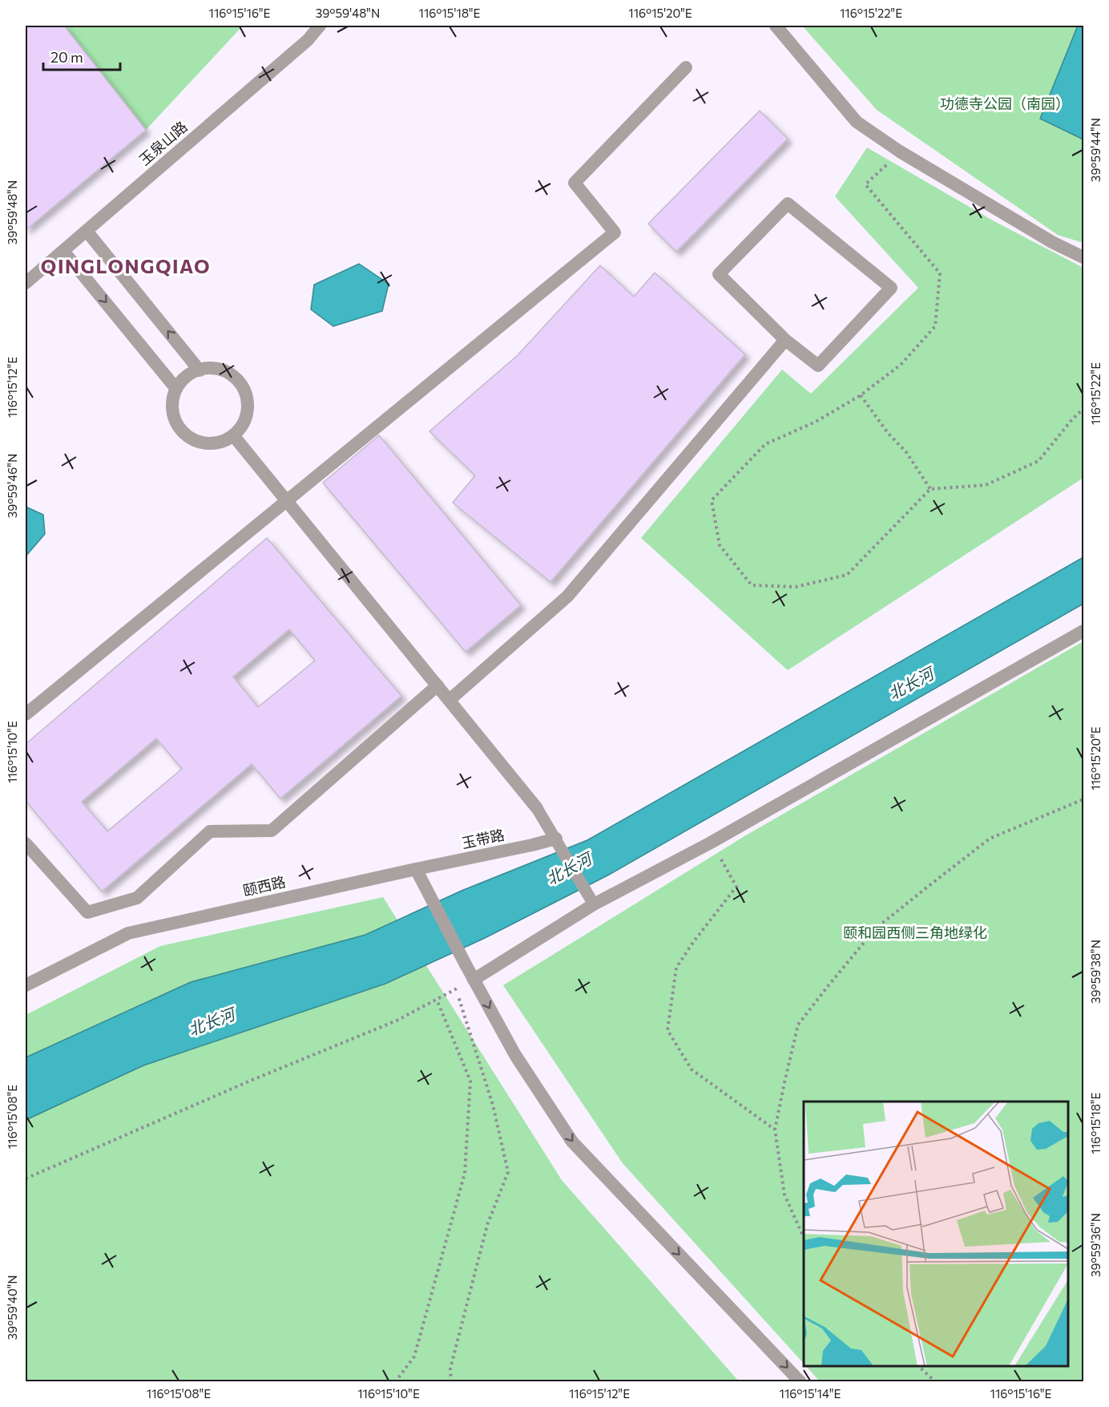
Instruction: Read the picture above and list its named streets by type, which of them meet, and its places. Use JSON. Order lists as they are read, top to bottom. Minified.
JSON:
{"streets":{"street":["玉泉山路","玉带路","颐西路"]},"crossings":[["玉带路","颐西路"]],"districts":["QINGLONGQIAO"],"water":["北长河"],"parks":["功德寺公园（南园）","颐和园西侧三角地绿化"],"scale_bar":"20 m","coordinates":["116°15'16\"E","39°59'48\"N","116°15'18\"E","116°15'20\"E","116°15'22\"E","39°59'44\"N","116°15'12\"E","39°59'46\"N","116°15'10\"E","39°59'38\"N","116°15'08\"E","39°59'36\"N","39°59'40\"N","116°15'14\"E"]}
